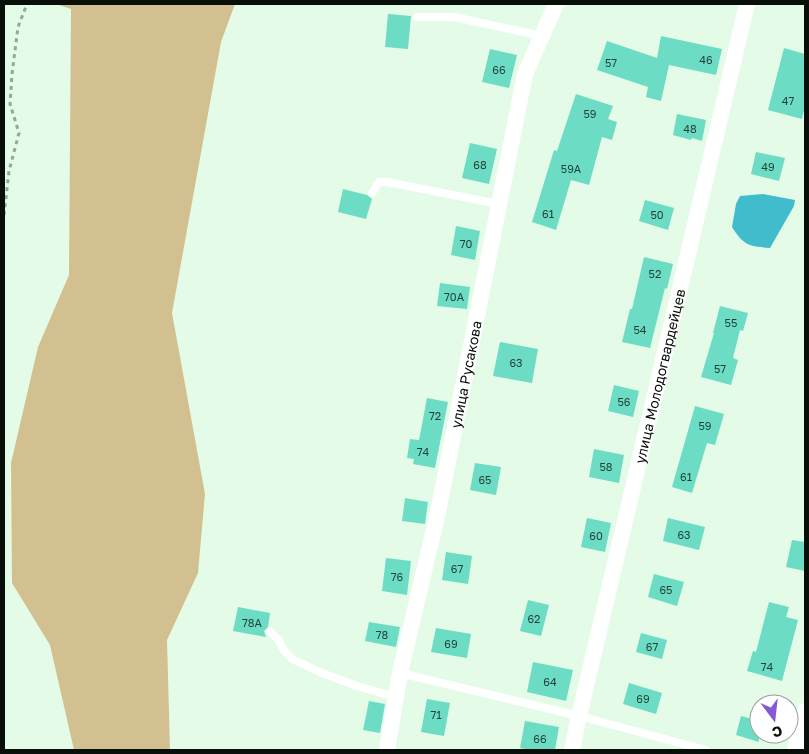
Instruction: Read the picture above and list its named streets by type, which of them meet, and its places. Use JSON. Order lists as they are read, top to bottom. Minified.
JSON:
{"streets":{"street":["улица Русакова","улица Молодогвардейцев"]},"house_numbers":["46","57","66","47","59","48","68","49","59А","61","50","70","52","70А","55","54","63","57","56","72","59","74","58","61","65","63","60","67","76","65","62","78А","78","69","67","74","64","69","71","66"],"north":"bottom"}
